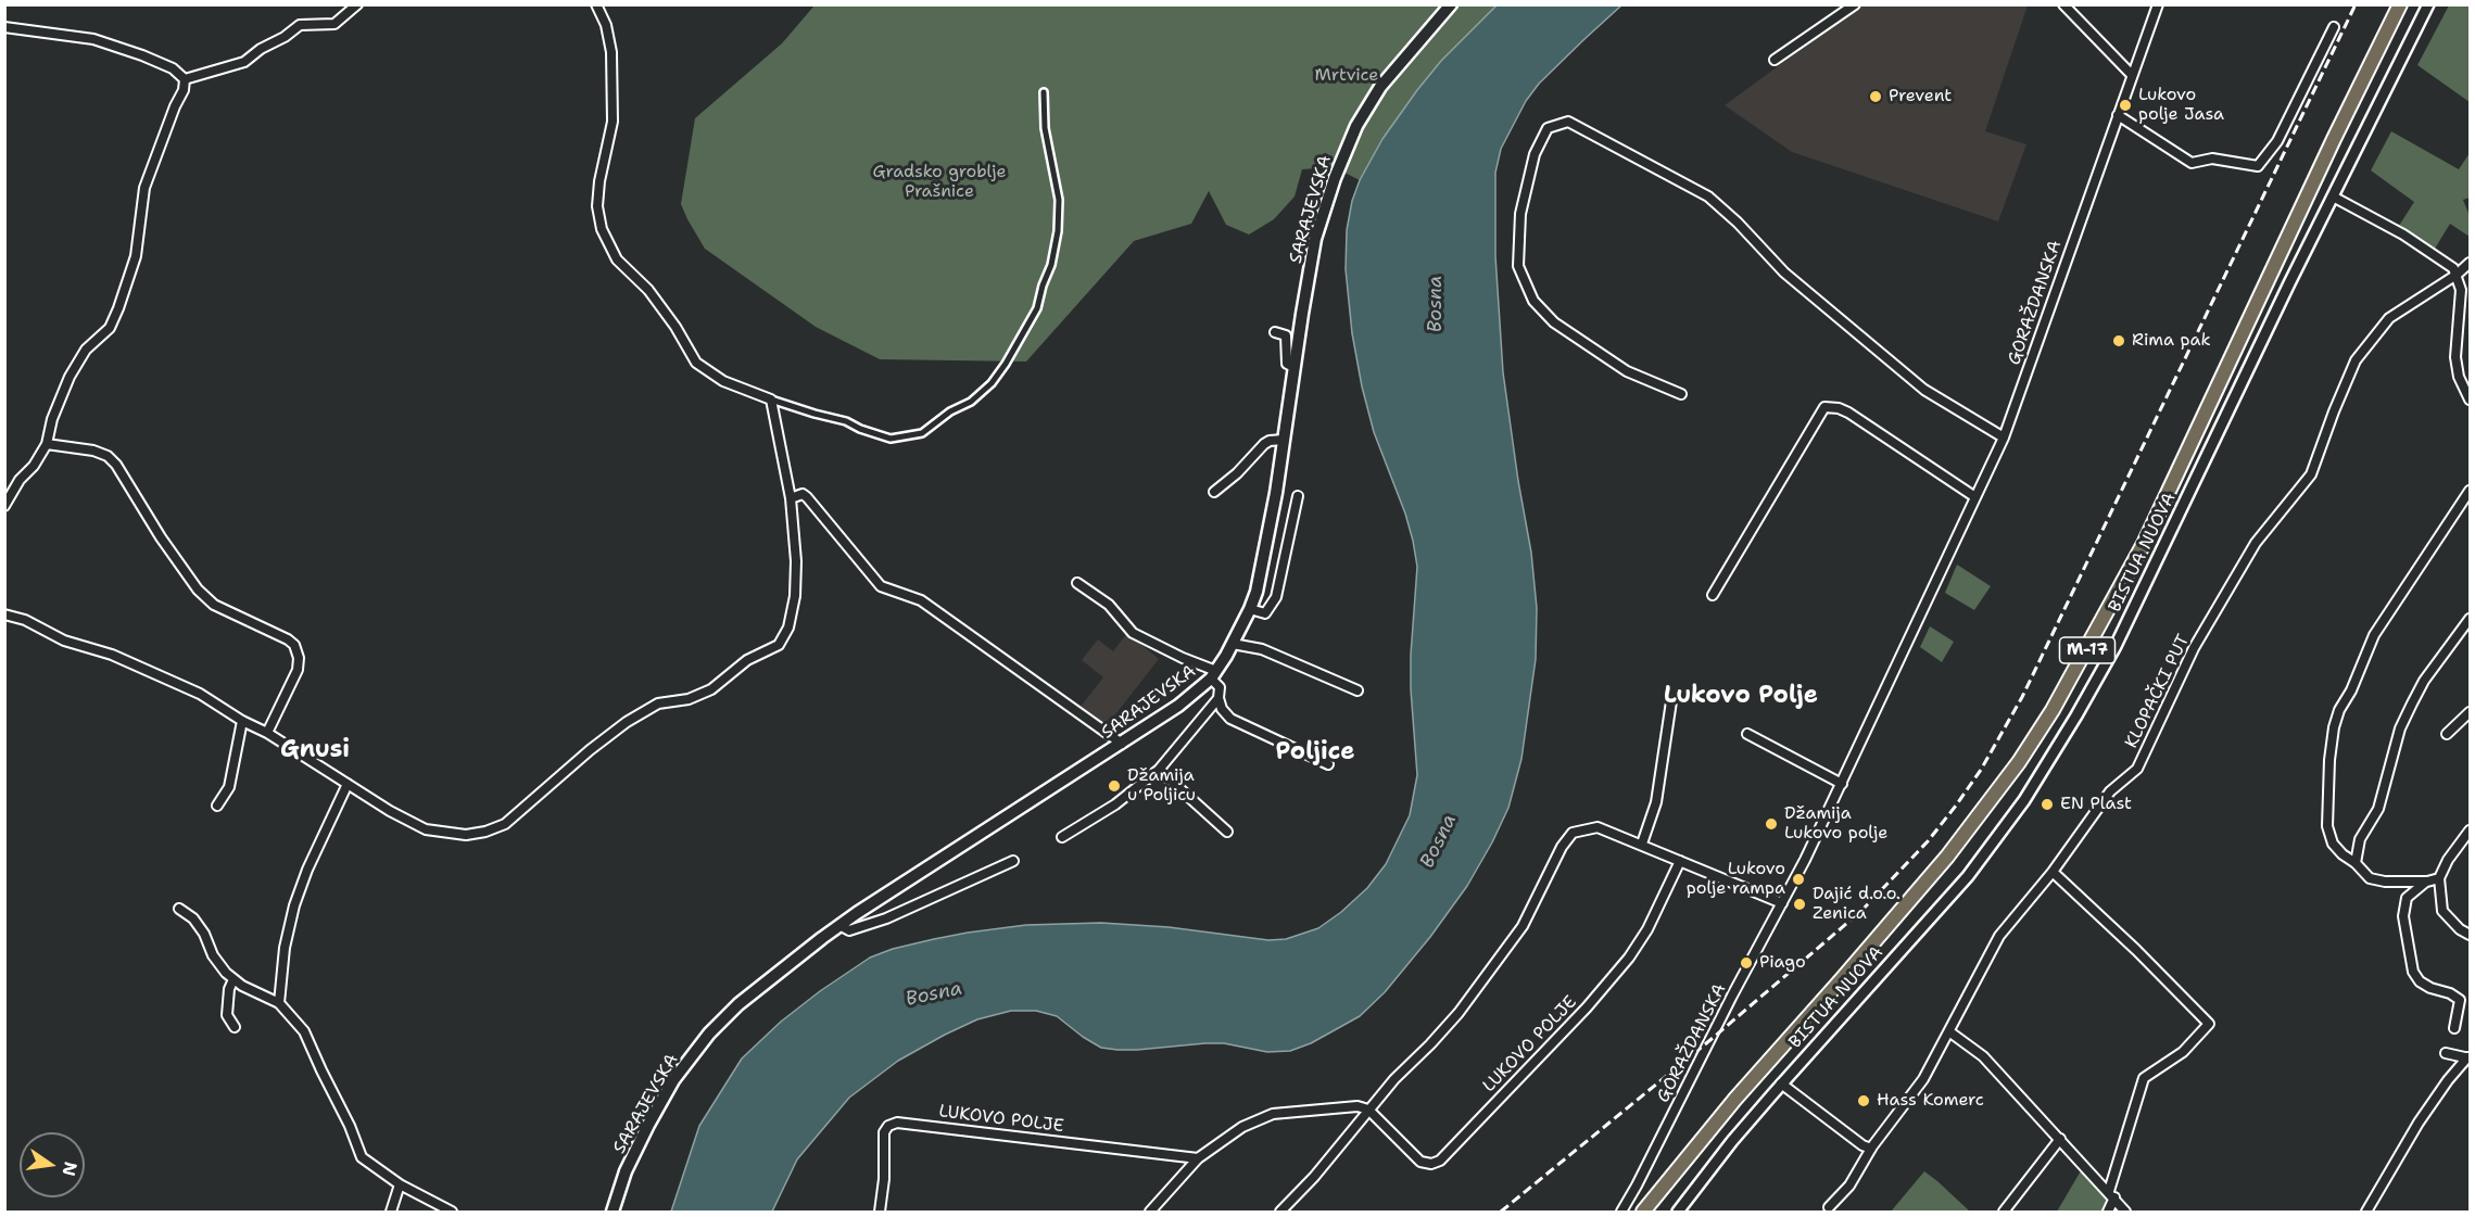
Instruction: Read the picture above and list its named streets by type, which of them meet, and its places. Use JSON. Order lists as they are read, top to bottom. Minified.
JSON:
{"streets":{"highway":["M-17"],"main road":["SARAJEVSKA"],"street":["GORAŽDANSKA","BISTUA NUOVA","KLOPAČKI PUT","LUKOVO POLJE"]},"districts":["Lukovo Polje","Gnusi","Poljice"],"water":["Bosna"],"parks":["Mrtvice","Gradsko groblje Prašnice"],"places":["Prevent","Lukovo polje Jasa","Rima pak","Džamija u Poljicu","EN Plast","Džamija Lukovo polje","Lukovo polje rampa","Dajić d.o.o. Zenica","Piago","Hass Komerc"],"north":"right"}
